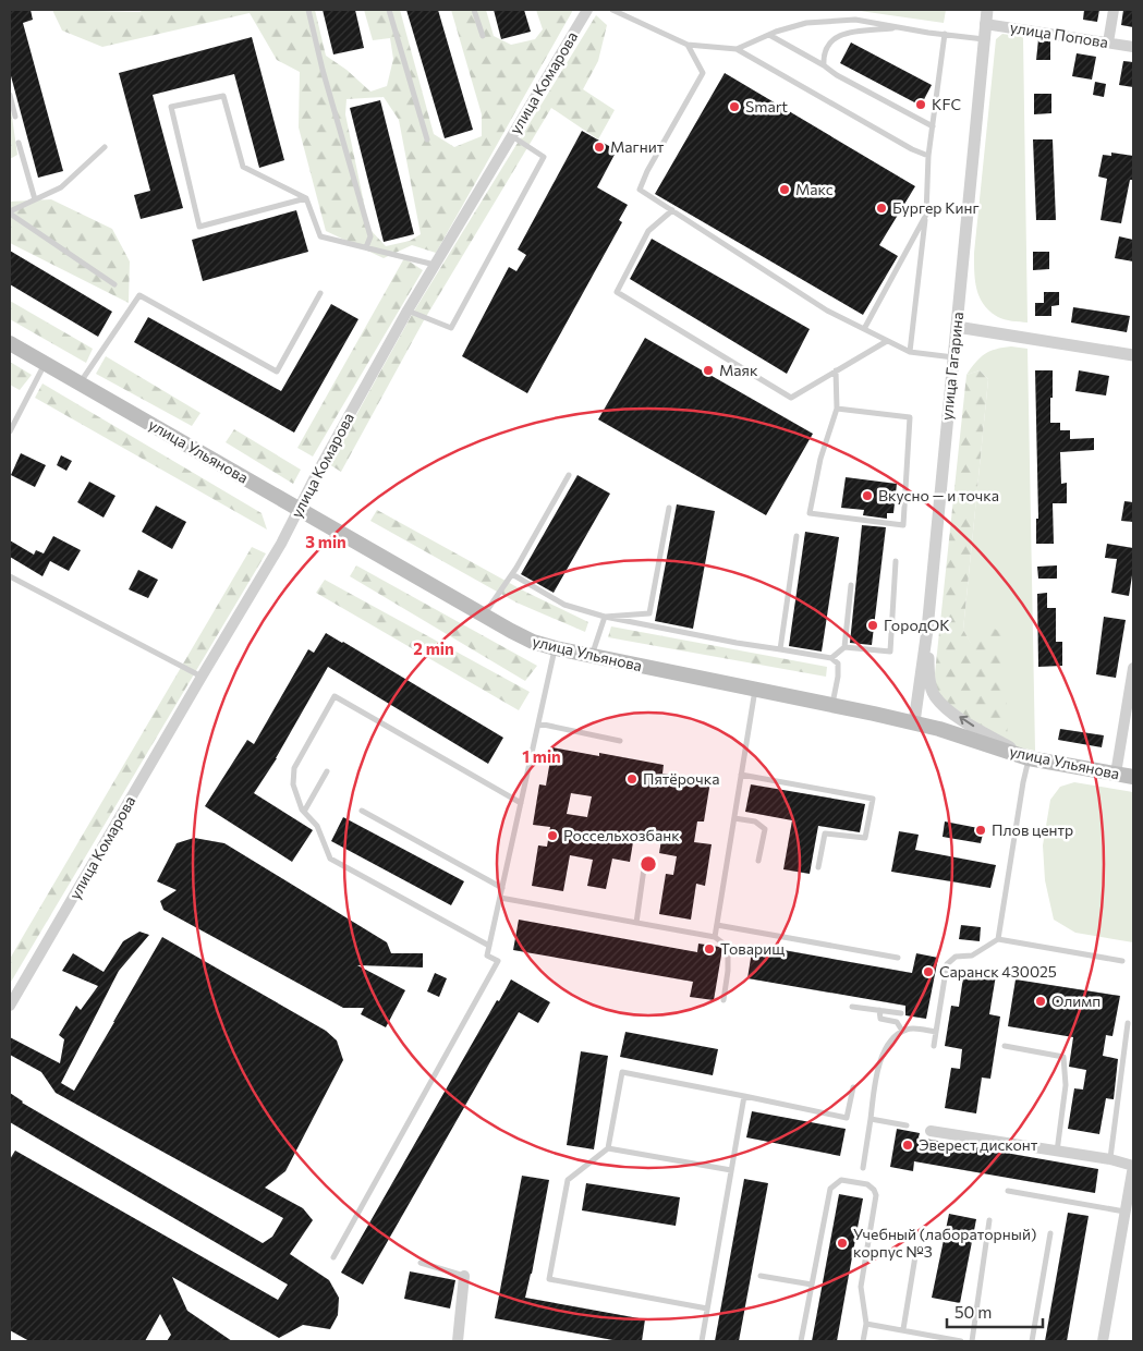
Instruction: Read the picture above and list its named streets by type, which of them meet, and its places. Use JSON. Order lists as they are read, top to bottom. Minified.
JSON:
{"streets":{"main road":["улица Ульянова"],"street":["улица Попова","улица Комарова","улица Гагарина"]},"crossings":[["улица Попова","улица Гагарина"],["улица Комарова","улица Ульянова"],["улица Гагарина","улица Ульянова"]],"places":["KFC","Smart","Магнит","Макс","Бургер Кинг","Маяк","Вкусно — и точка","ГородОК","Пятёрочка","Плов центр","Россельхозбанк","Товарищ","Саранск 430025","Олимп","Эверест дисконт","Учебный (лабораторный) корпус №3"],"scale_bar":"50 m","rings":["3 min","2 min","1 min"]}
